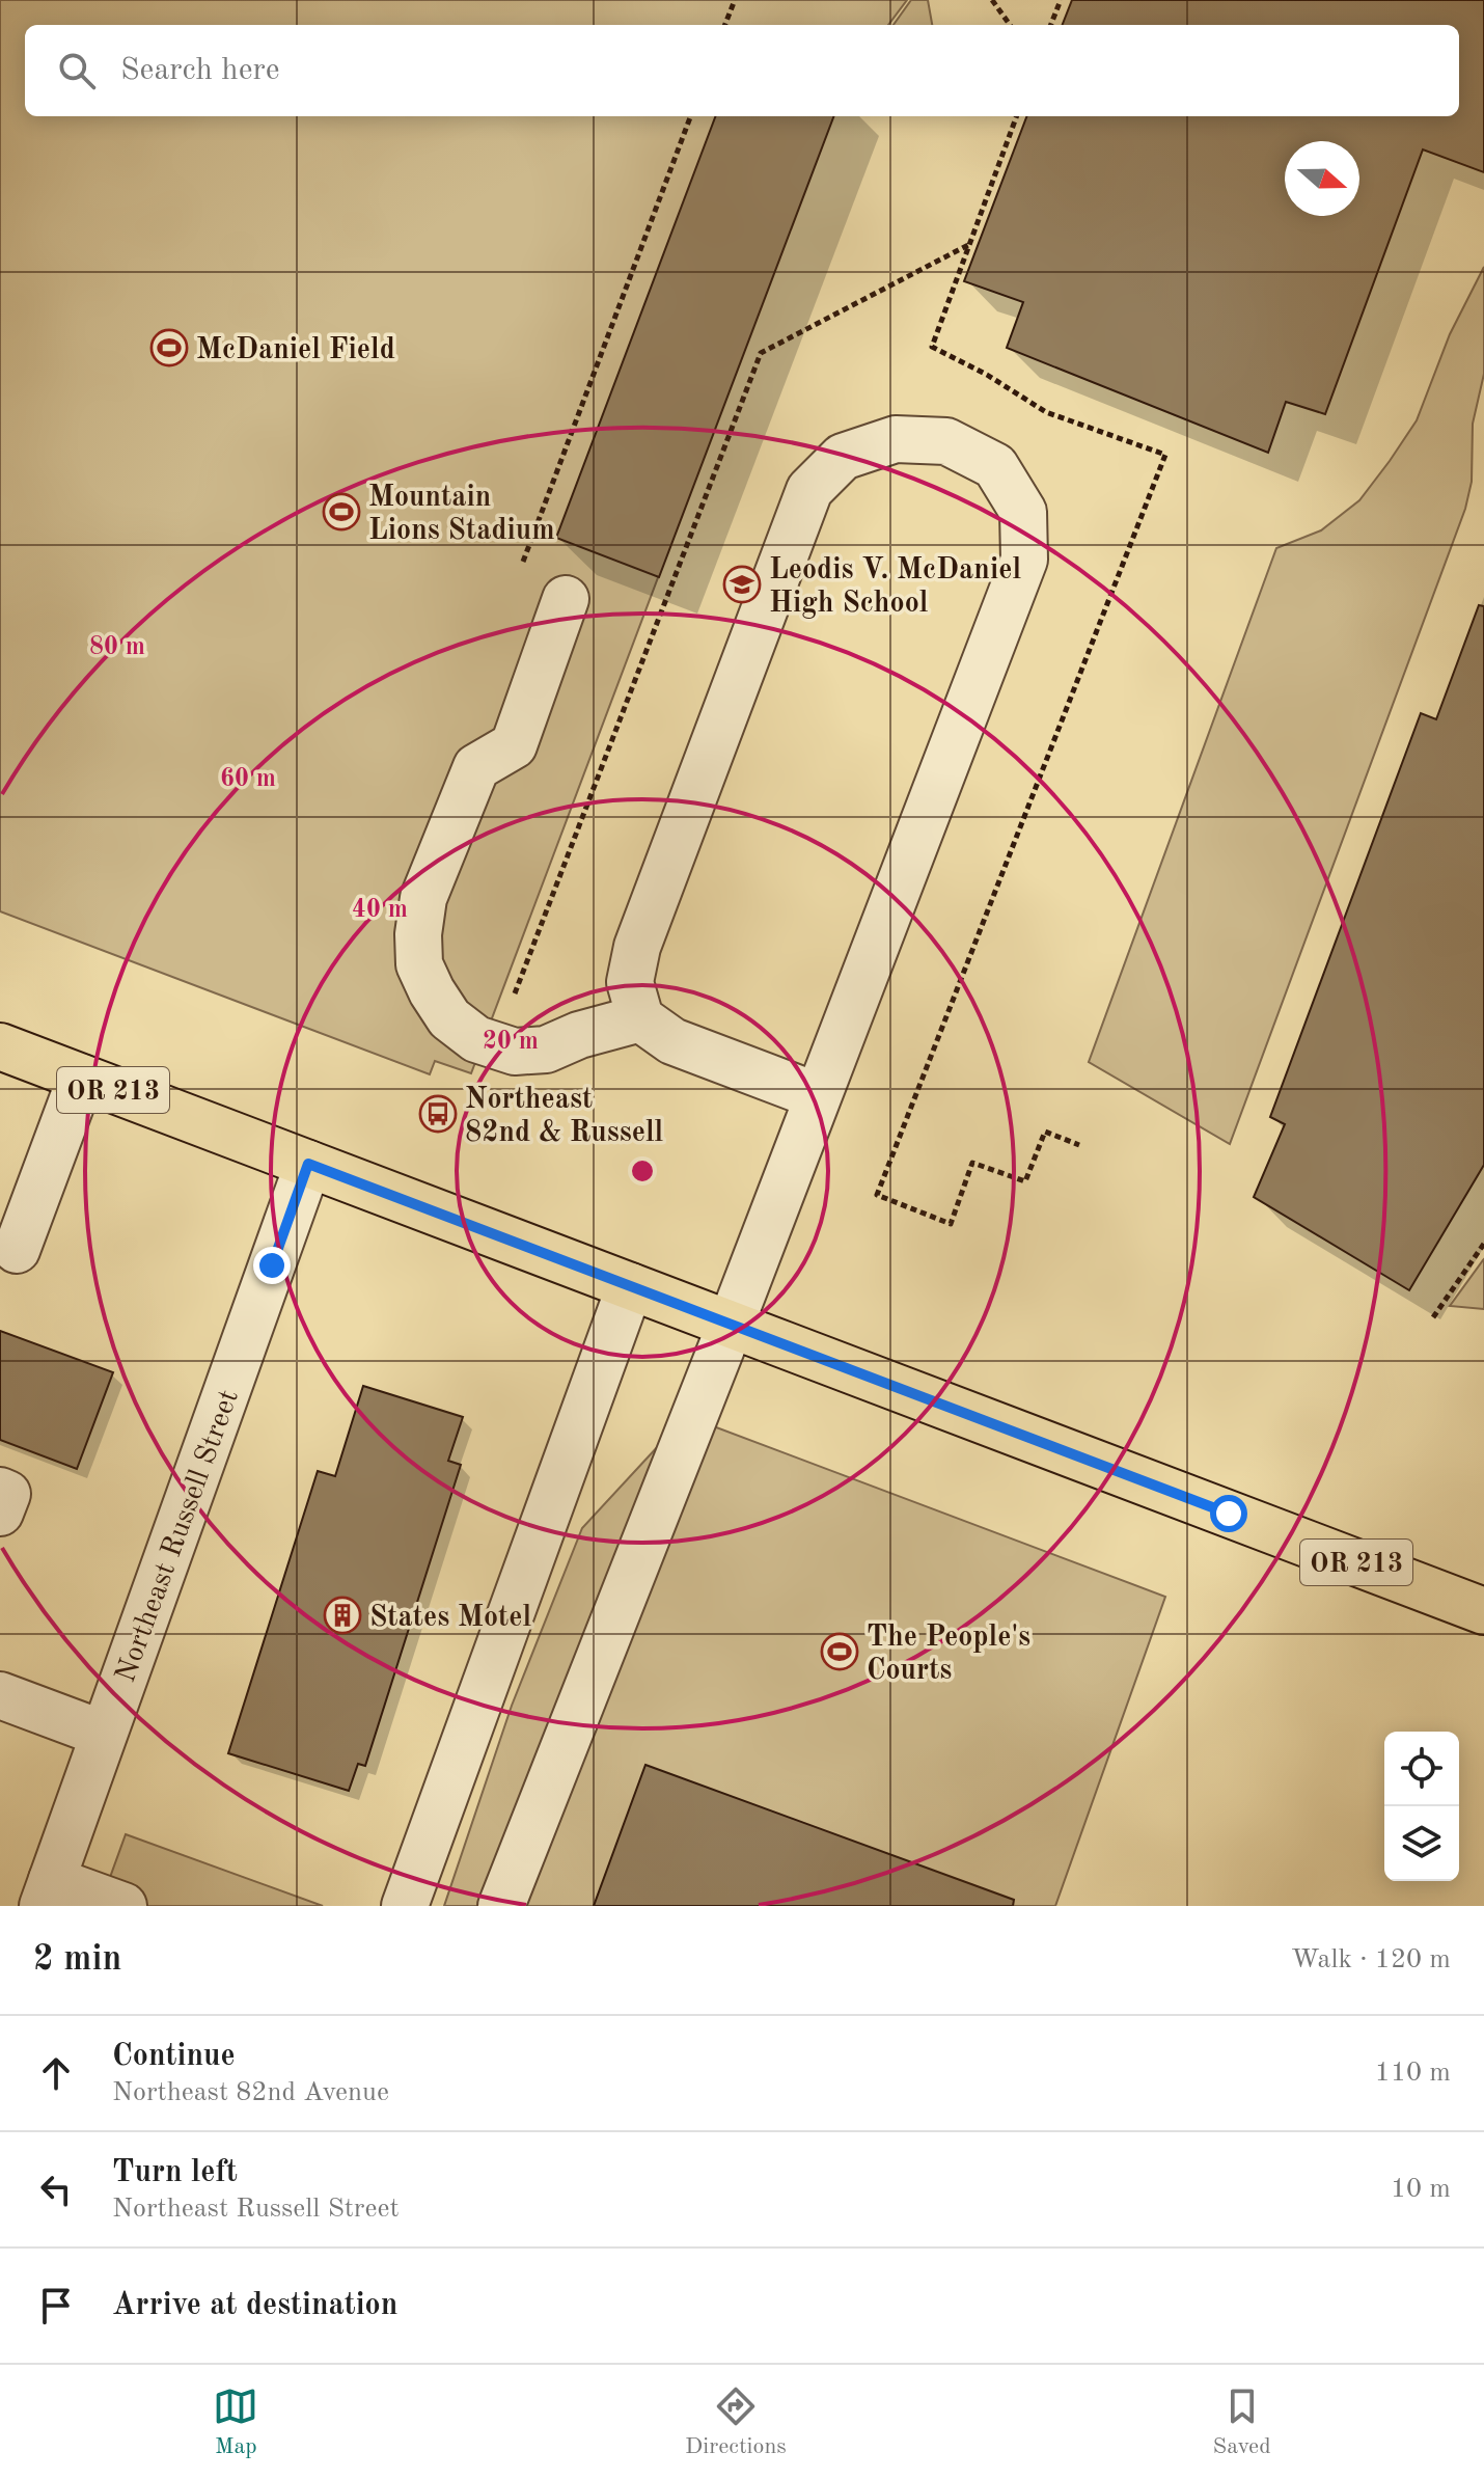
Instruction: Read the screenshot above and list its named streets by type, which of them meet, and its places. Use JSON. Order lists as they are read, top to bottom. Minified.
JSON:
{"streets":{"main road":["OR 213"],"street":["Northeast Russell Street"]},"crossings":[["OR 213","Northeast Russell Street"]],"places":{"sports":["McDaniel Field","Mountain Lions Stadium","The People's Courts"],"school or university":["Leodis V. McDaniel High School"],"bus stop":["Northeast 82nd & Russell"],"building":["States Motel"]},"north":"right","page":{"search":"Search here","heading":["2 min","Walk · 120 m"],"list":[["Continue","Northeast 82nd Avenue","110 m"],["Turn left","Northeast Russell Street","10 m"],"Arrive at destination"],"nav":["Map","Directions","Saved"]},"rings":["80 m","60 m","40 m","20 m"]}
